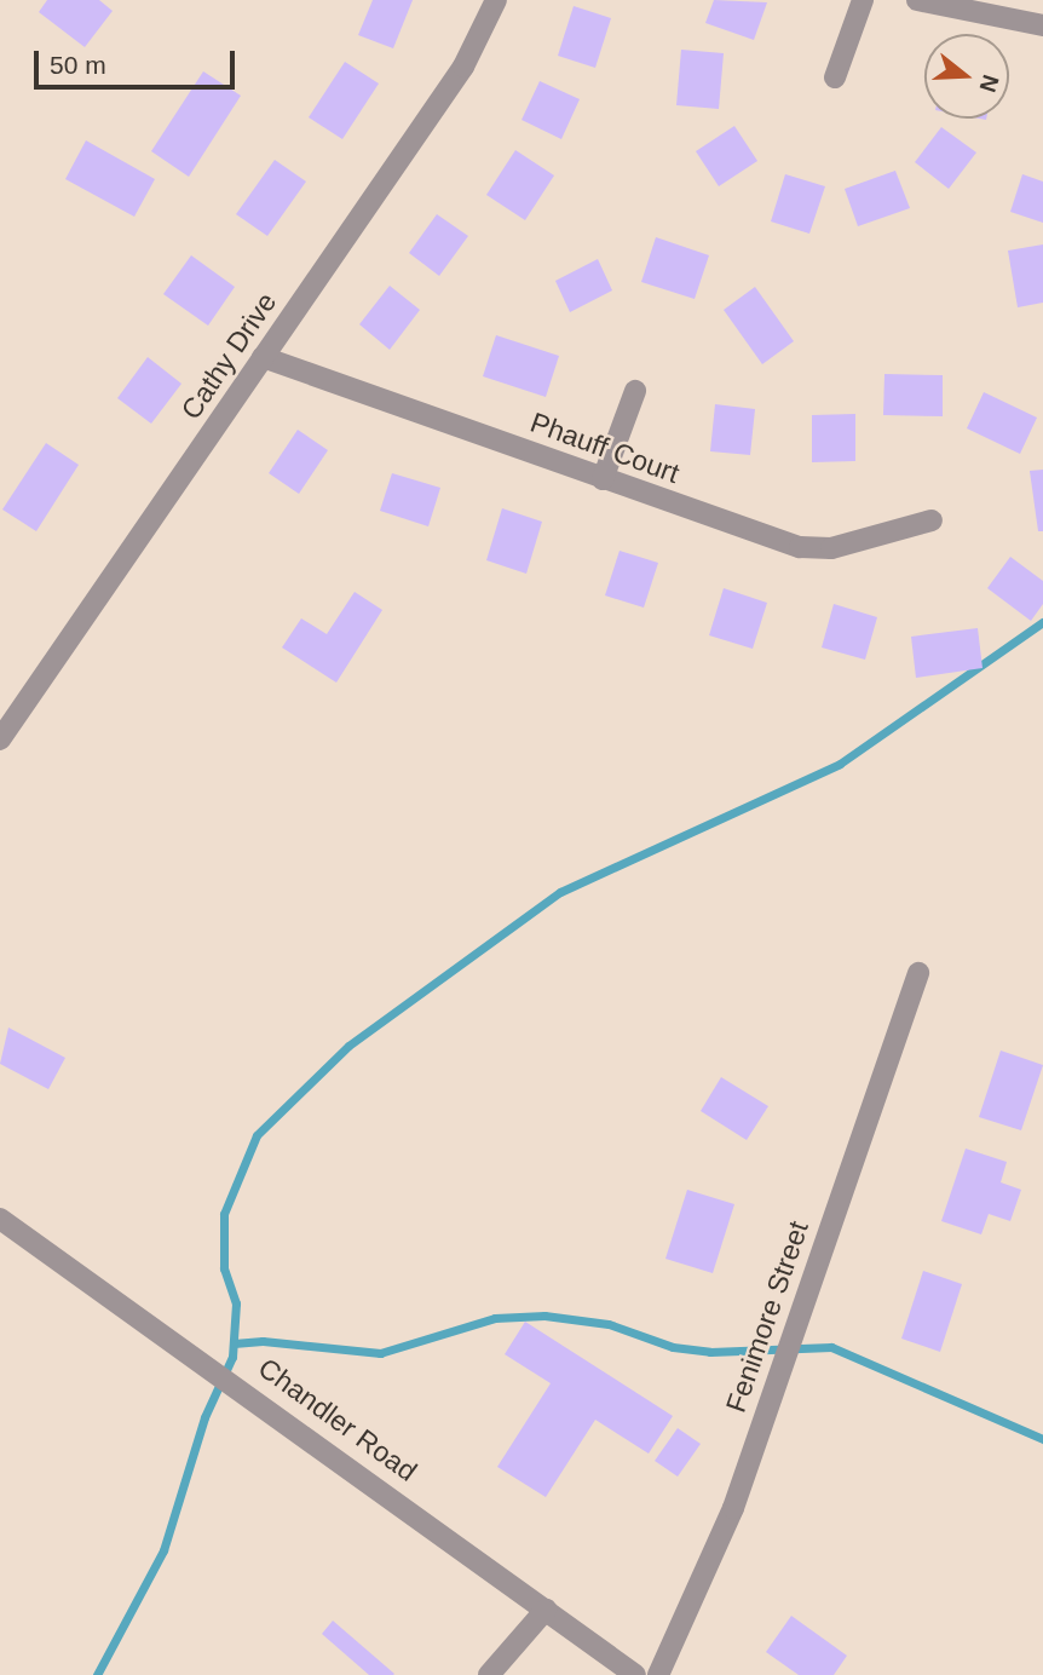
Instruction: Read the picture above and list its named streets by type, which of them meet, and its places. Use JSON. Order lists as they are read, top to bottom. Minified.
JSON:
{"streets":{"street":["Cathy Drive","Phauff Court","Fenimore Street","Chandler Road"]},"crossings":[["Cathy Drive","Phauff Court"]],"scale_bar":"50 m","north":"right"}
